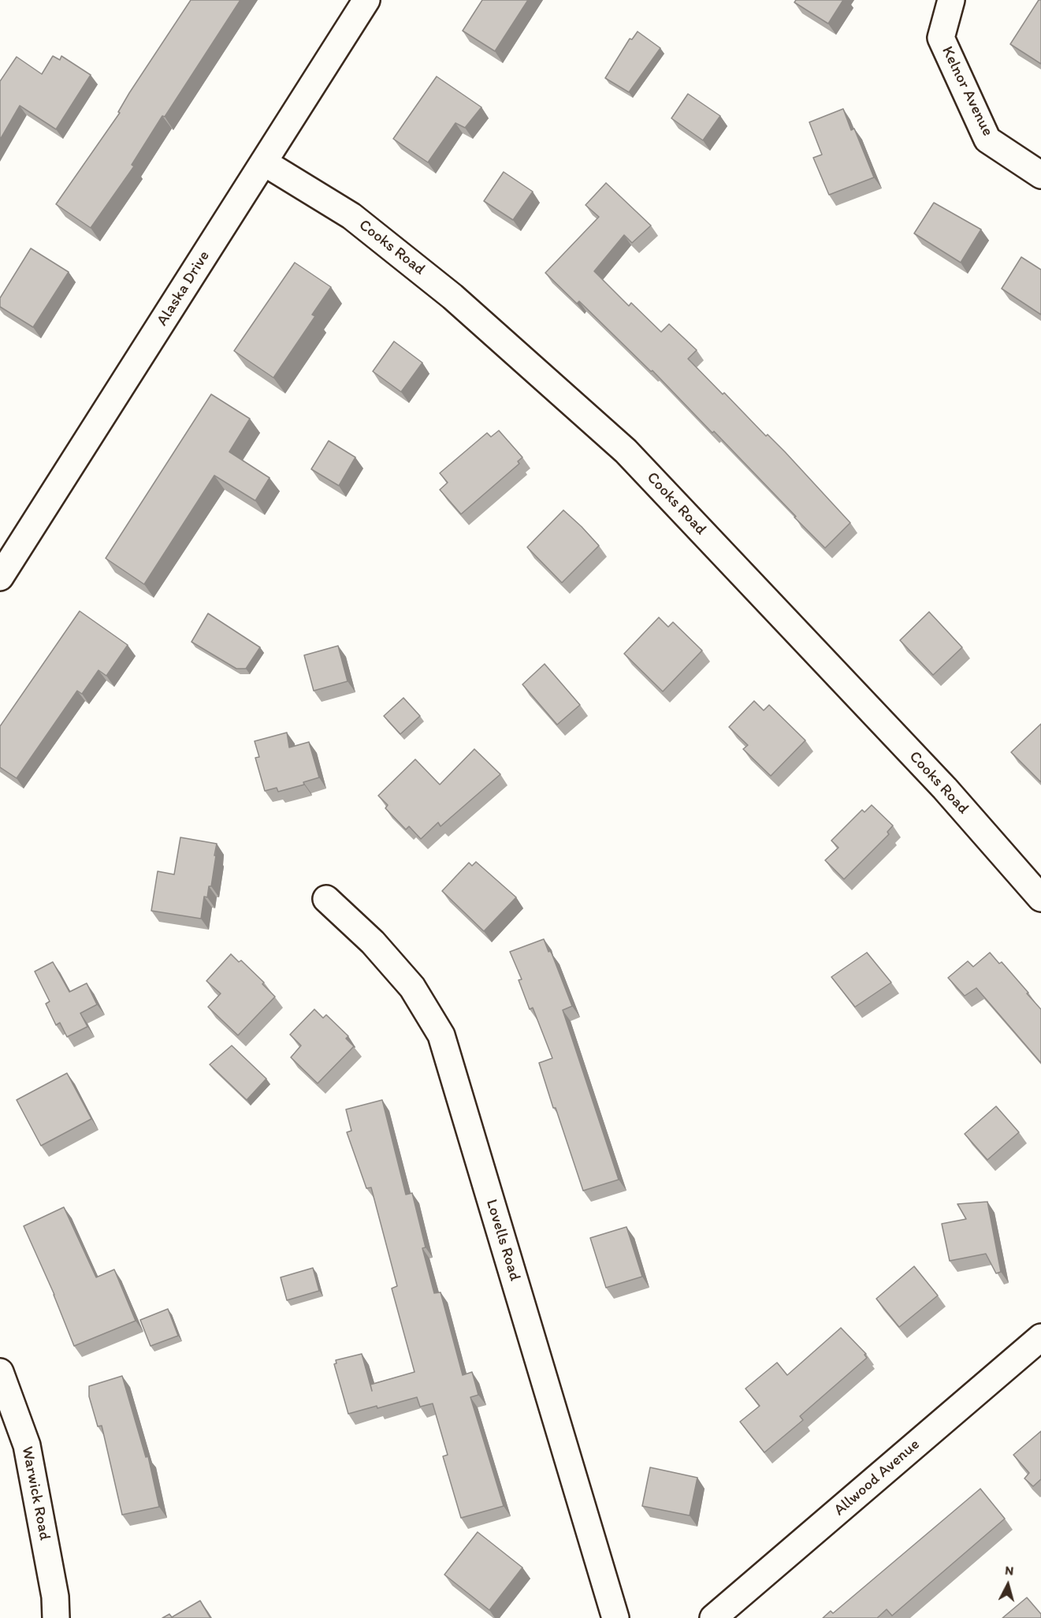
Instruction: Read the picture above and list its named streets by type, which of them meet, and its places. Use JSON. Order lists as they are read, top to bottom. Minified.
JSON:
{"streets":{"street":["Kelnor Avenue","Cooks Road","Alaska Drive","Lovells Road","Allwood Avenue","Warwick Road"]},"crossings":[["Cooks Road","Alaska Drive"]],"north":"top"}
